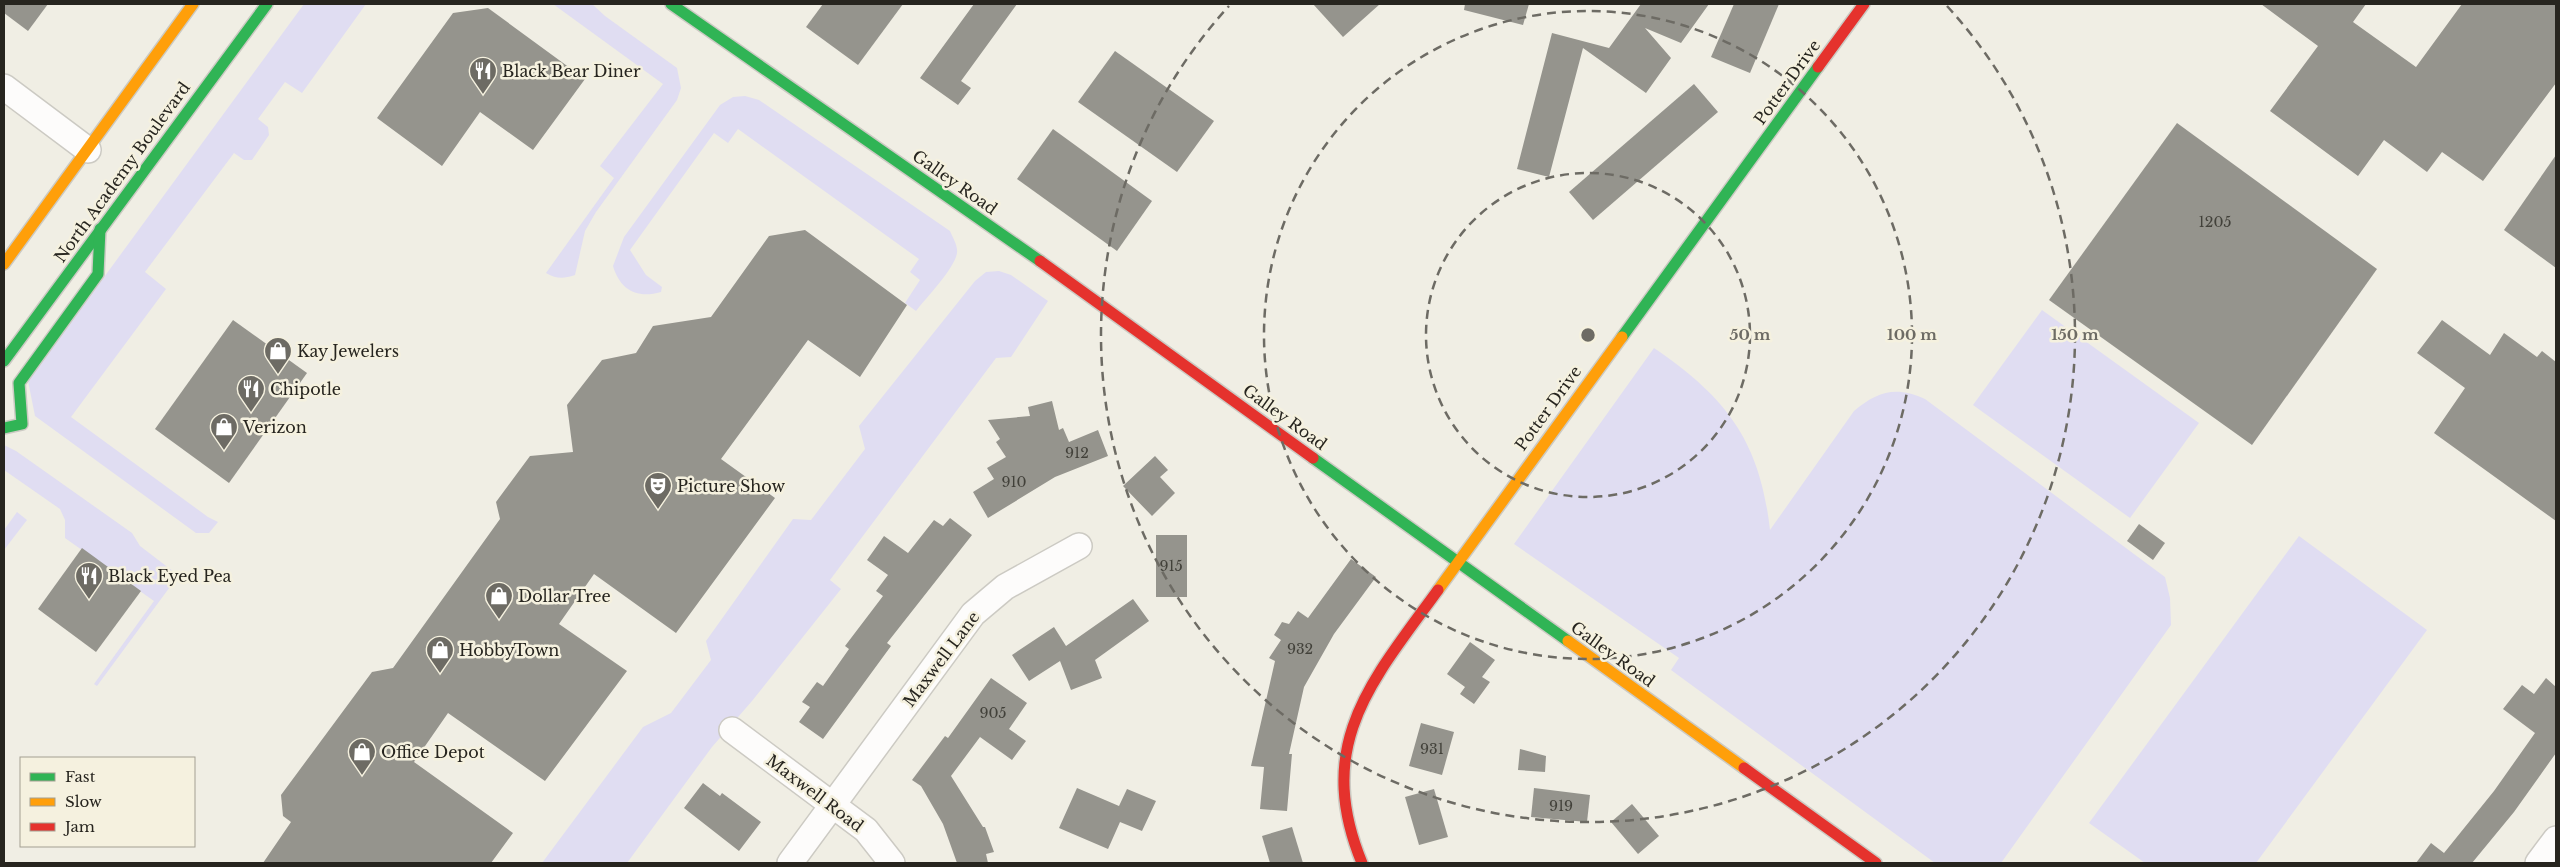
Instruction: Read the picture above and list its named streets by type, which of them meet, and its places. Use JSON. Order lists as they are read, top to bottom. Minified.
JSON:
{"streets":{"main road":["Potter Drive","North Academy Boulevard","Galley Road"],"street":["Maxwell Lane","Maxwell Road"]},"crossings":[["Potter Drive","Galley Road"],["Maxwell Lane","Maxwell Road"]],"places":{"restaurant":["Black Bear Diner","Chipotle","Black Eyed Pea"],"shop":["Kay Jewelers","Verizon","Dollar Tree","HobbyTown","Office Depot"],"theatre":["Picture Show"]},"house_numbers":["1205","912","910","915","932","905","931","919"],"legend":["Fast","Slow","Jam"],"rings":["50 m","100 m","150 m"]}
